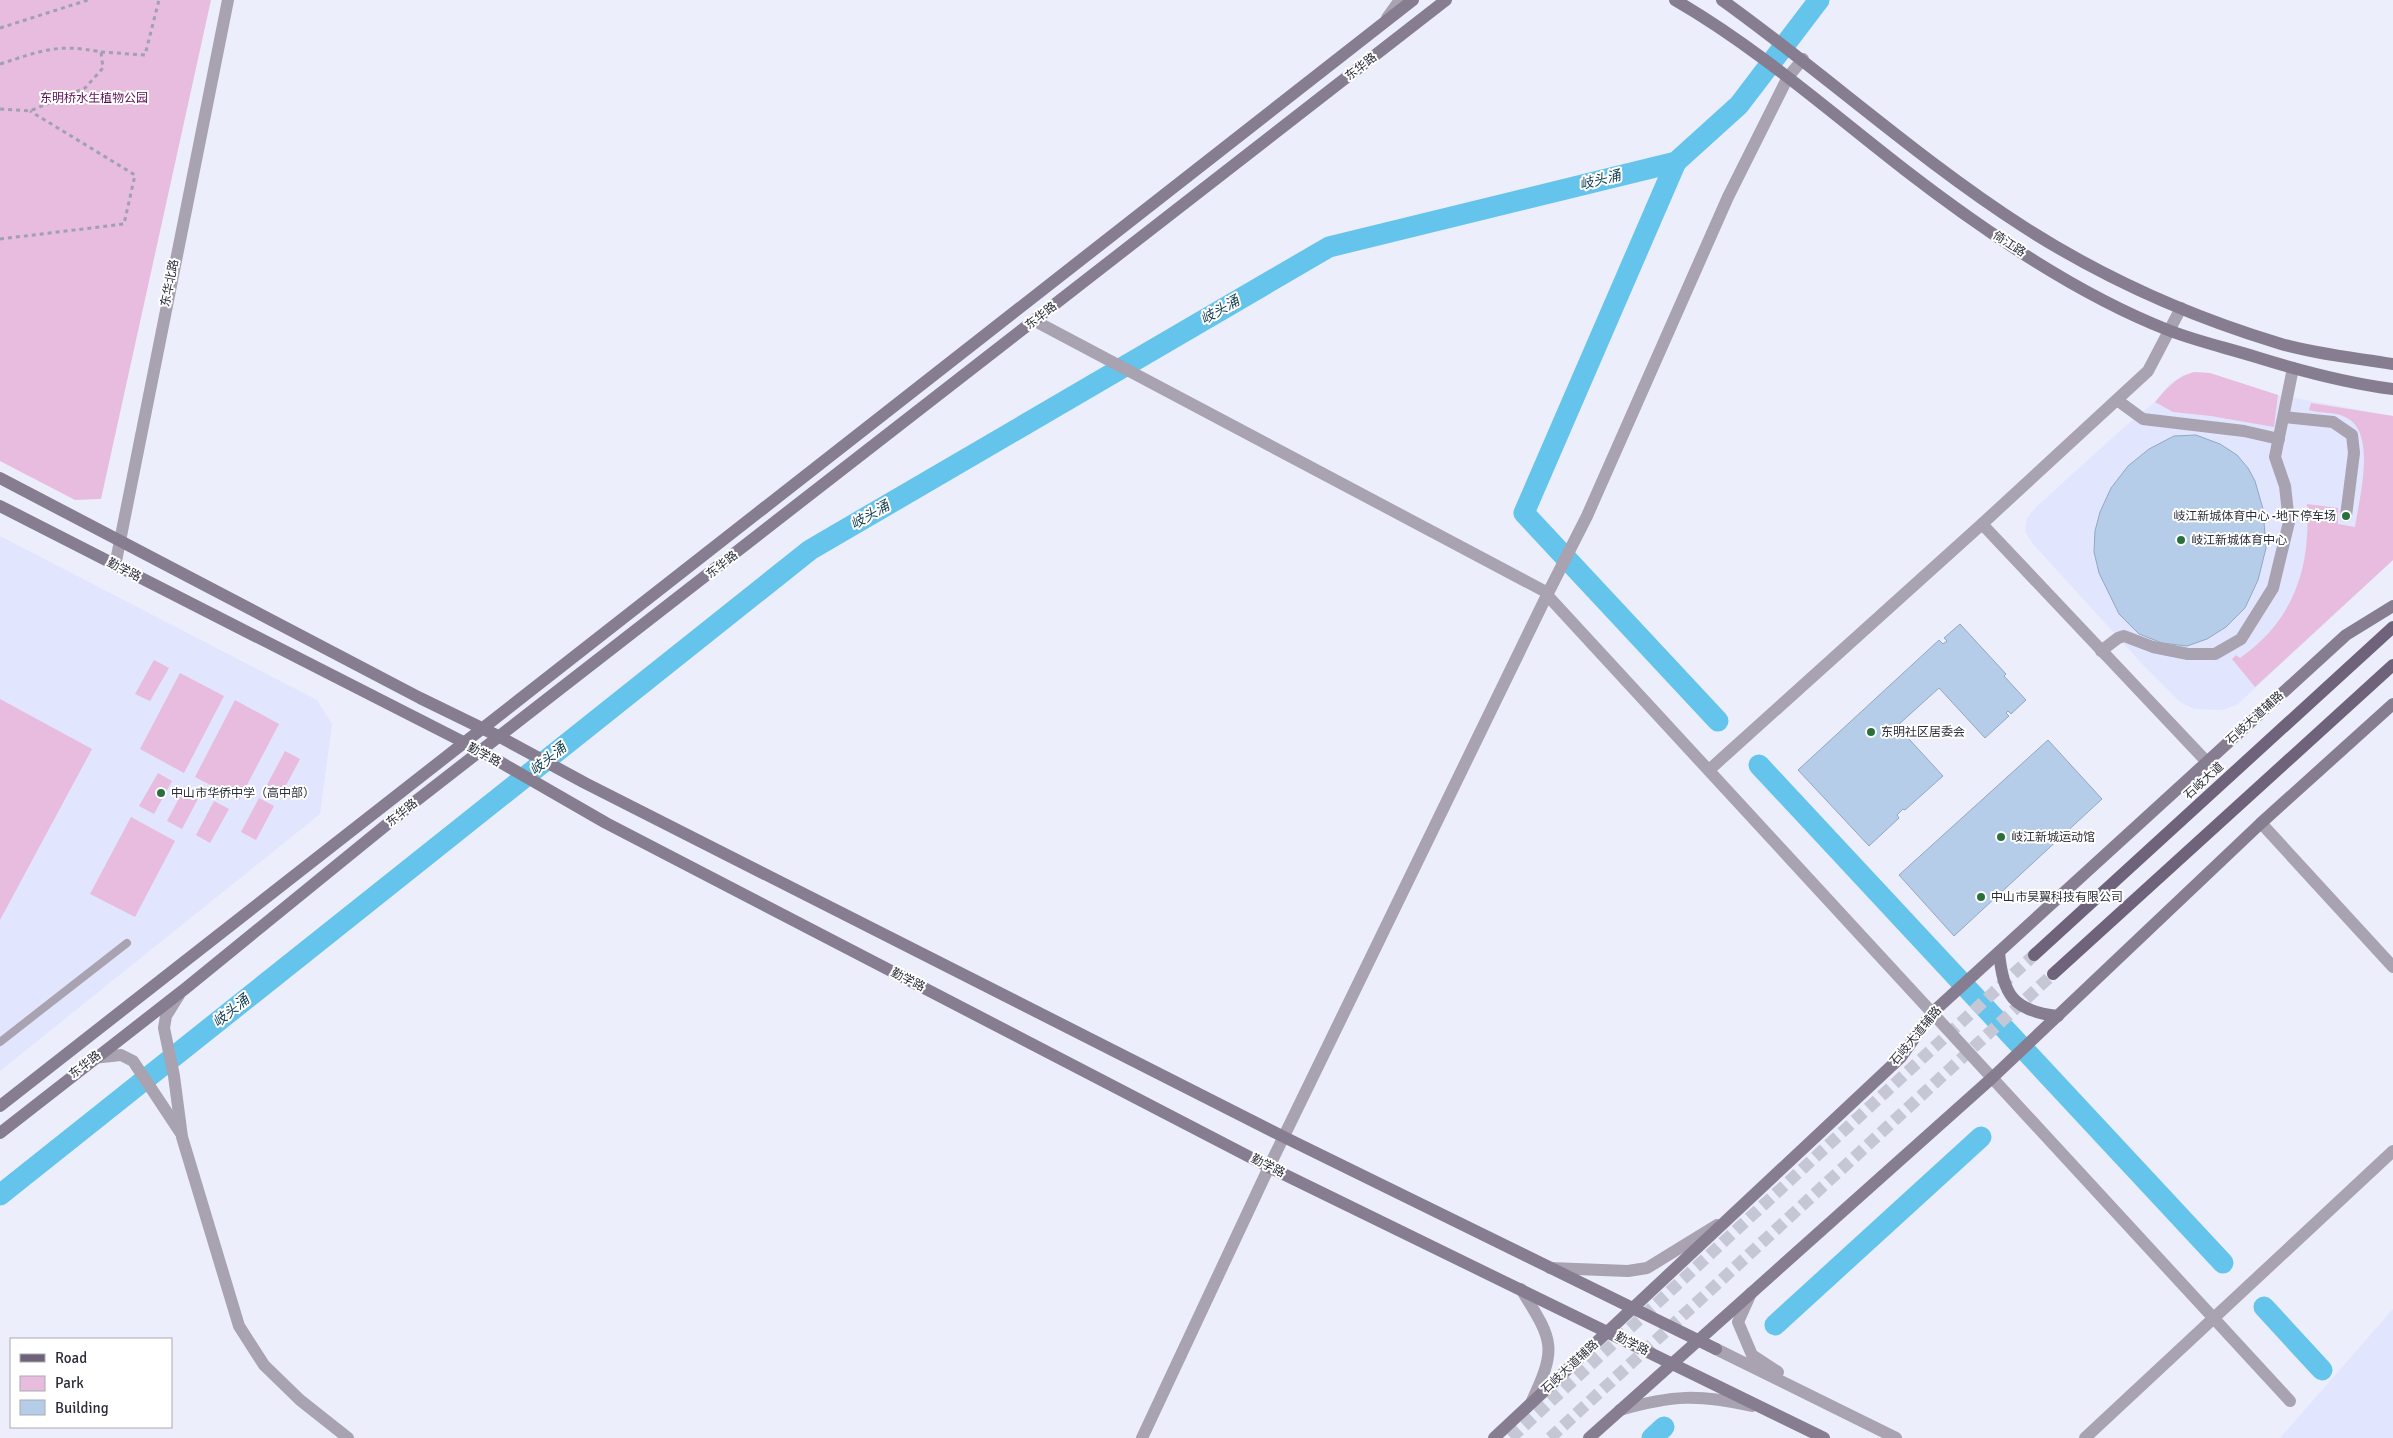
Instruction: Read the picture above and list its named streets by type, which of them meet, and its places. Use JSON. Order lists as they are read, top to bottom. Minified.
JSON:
{"streets":{"main road":["东华路","倚江路","勤学路","石岐大道辅路","石岐大道"],"street":["东华北路"]},"crossings":[["东华路","勤学路"],["东华北路","勤学路"],["勤学路","石岐大道辅路"]],"water":["岐头涌"],"parks":["东明桥水生植物公园"],"places":["岐江新城体育中心 -地下停车场","岐江新城体育中心","东明社区居委会","中山市华侨中学（高中部）","岐江新城运动馆","中山市昊翼科技有限公司"],"legend":["Road","Park","Building"]}
